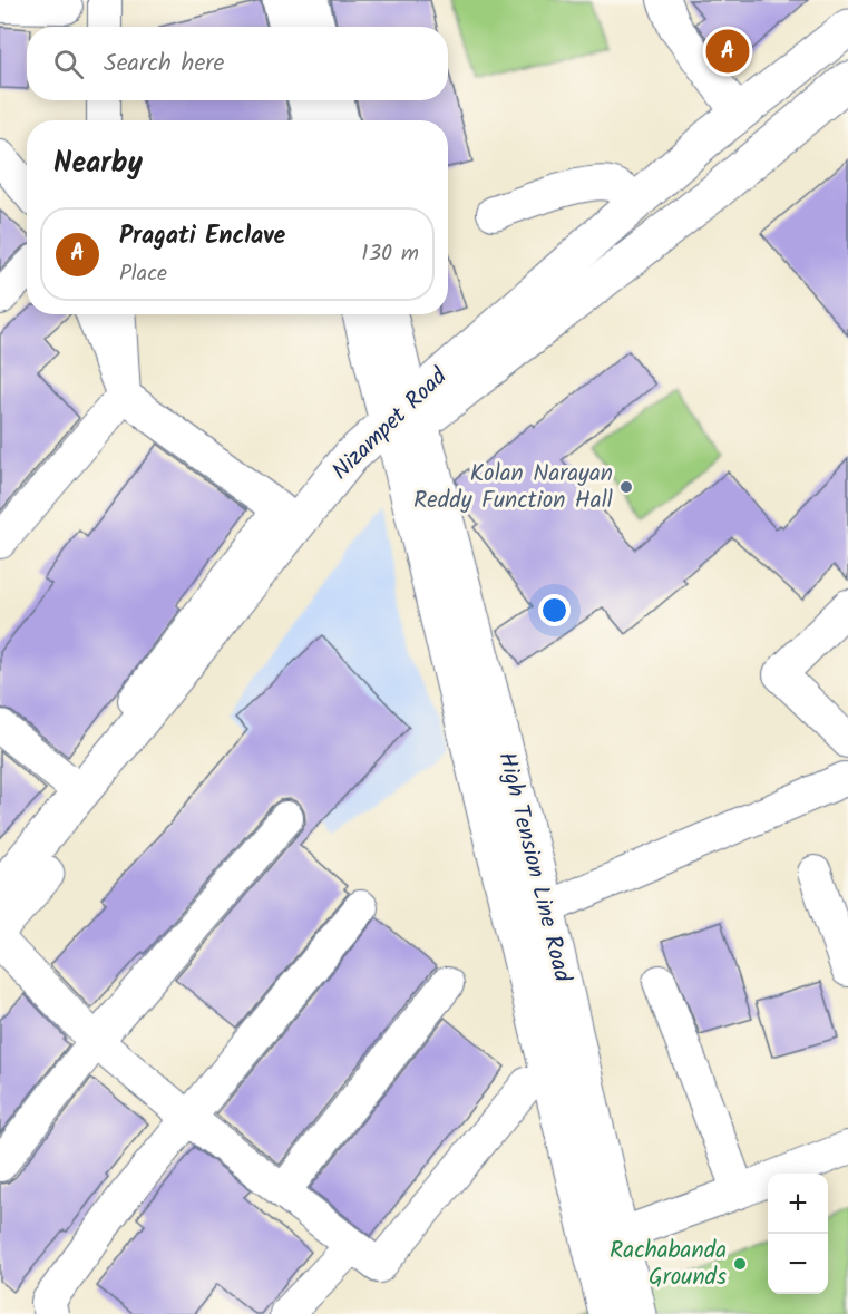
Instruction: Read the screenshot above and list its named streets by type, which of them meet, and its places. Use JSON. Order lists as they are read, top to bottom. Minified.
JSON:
{"streets":{"main road":["Nizampet Road","High Tension Line Road"]},"crossings":[["Nizampet Road","High Tension Line Road"]],"places":["Kolan Narayan Reddy Function Hall","Rachabanda Grounds"],"page":{"pins":"A","search":"Search here","heading":"Nearby","list":[{"mark":"A","name":"Pragati Enclave","note":"Place","value":"130 m"}],"map_buttons":["+","−"]}}
